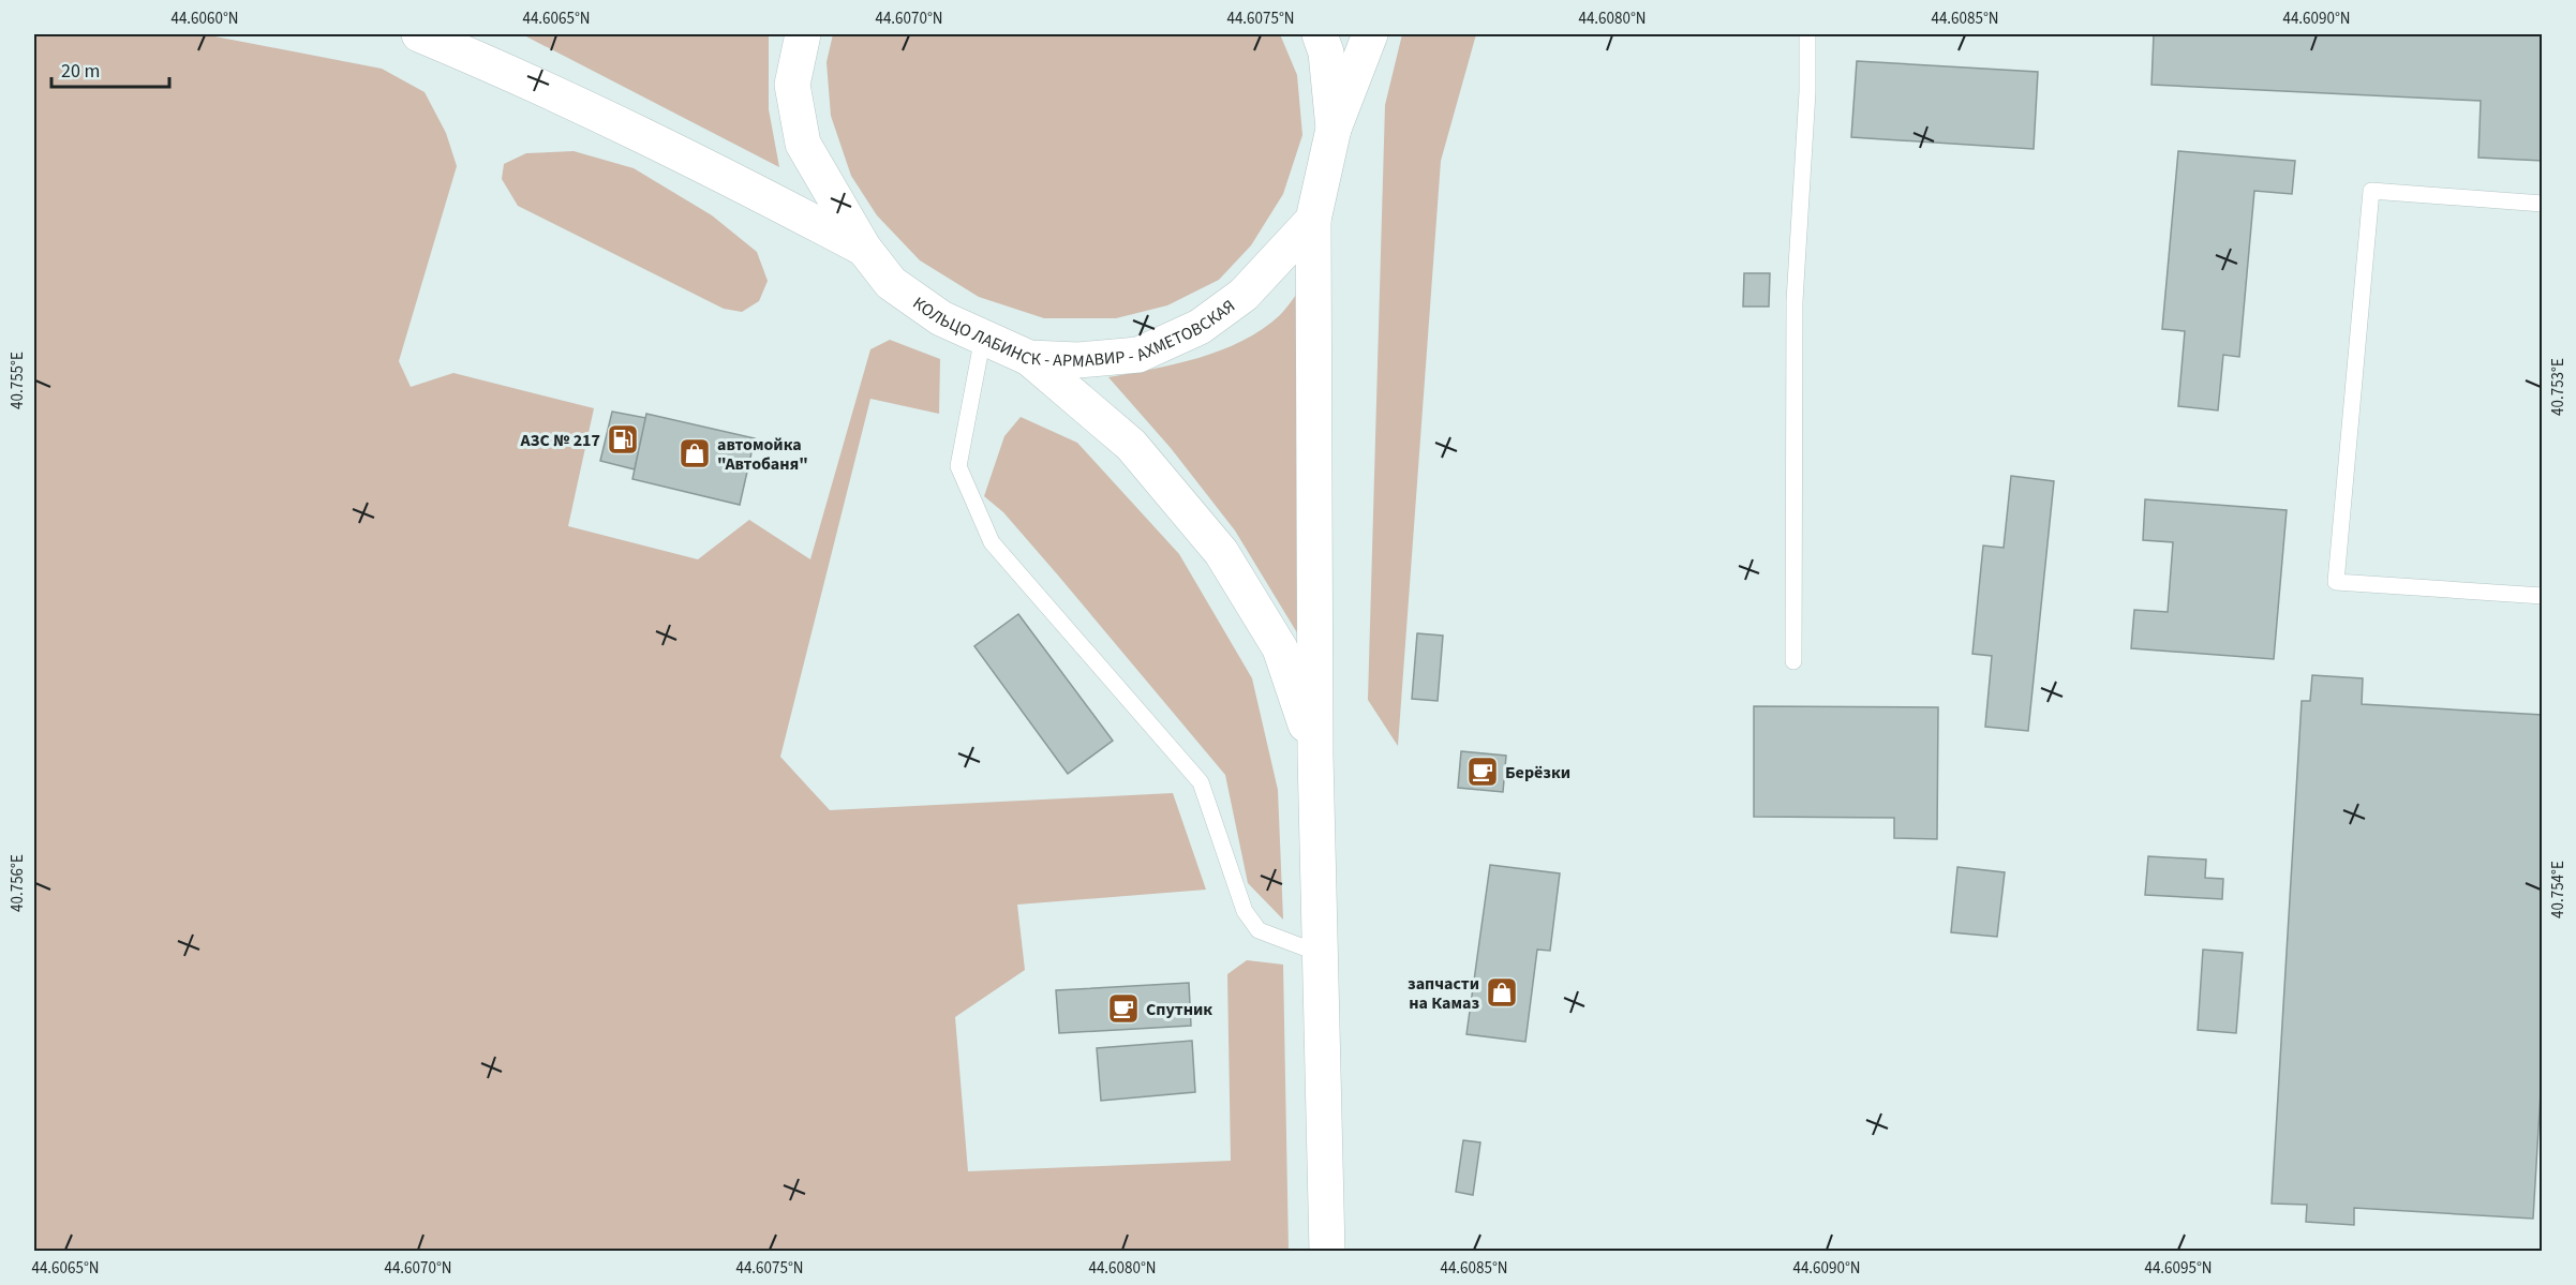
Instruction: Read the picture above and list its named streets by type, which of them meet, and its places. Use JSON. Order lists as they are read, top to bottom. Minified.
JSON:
{"streets":{"main road":["КОЛЬЦО ЛАБИНСК - АРМАВИР - АХМЕТОВСКАЯ"]},"places":{"fuel station":["АЗС № 217"],"shop":["автомойка \"Автобаня\"","запчасти на Камаз"],"cafe":["Берёзки","Спутник"]},"scale_bar":"20 m","coordinates":["44.6060°N","44.6065°N","44.6070°N","44.6075°N","44.6080°N","44.6085°N","44.6090°N","40.755°E","40.753°E","40.756°E","40.754°E","44.6095°N"]}
